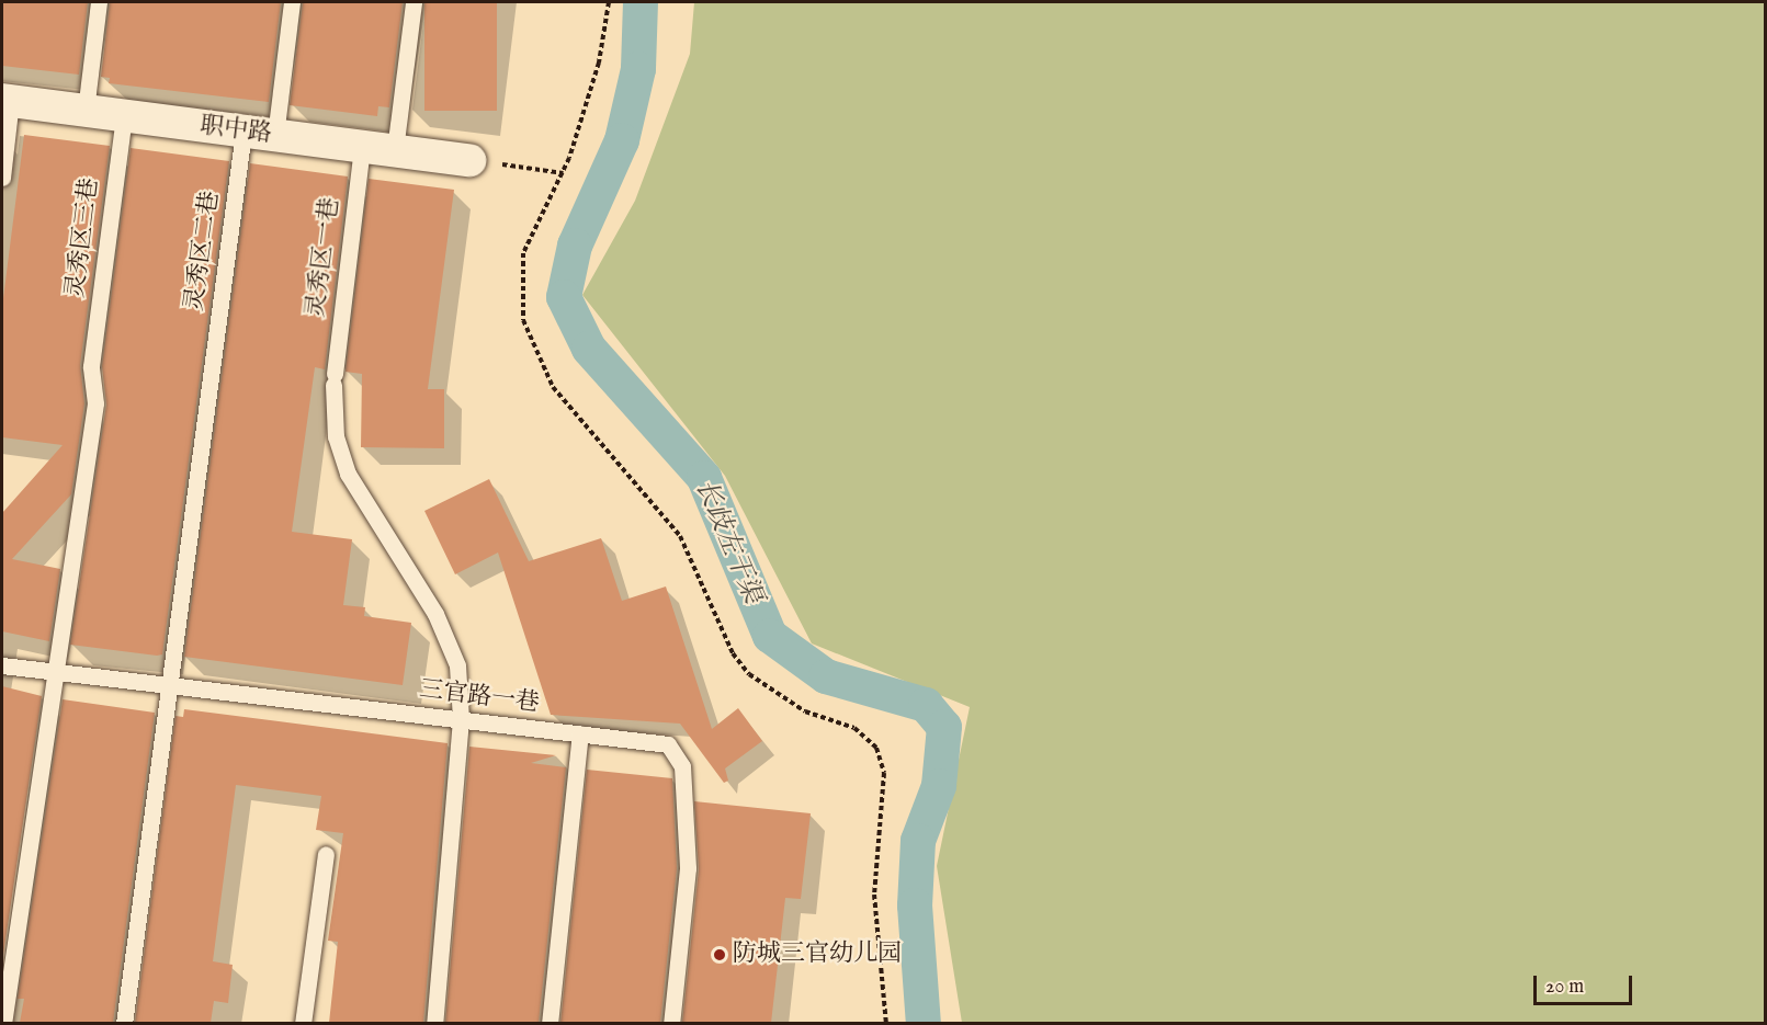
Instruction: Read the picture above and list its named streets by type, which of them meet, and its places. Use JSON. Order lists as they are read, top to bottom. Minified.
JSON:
{"streets":{"street":["职中路"],"lane":["灵秀区三巷","灵秀区二巷","灵秀区一巷","三官路一巷"]},"crossings":[["职中路","灵秀区三巷"],["职中路","灵秀区二巷"],["职中路","灵秀区一巷"],["灵秀区三巷","三官路一巷"],["灵秀区二巷","三官路一巷"],["灵秀区一巷","三官路一巷"]],"water":["长歧左干渠"],"places":["防城三官幼儿园"],"scale_bar":"20 m"}
